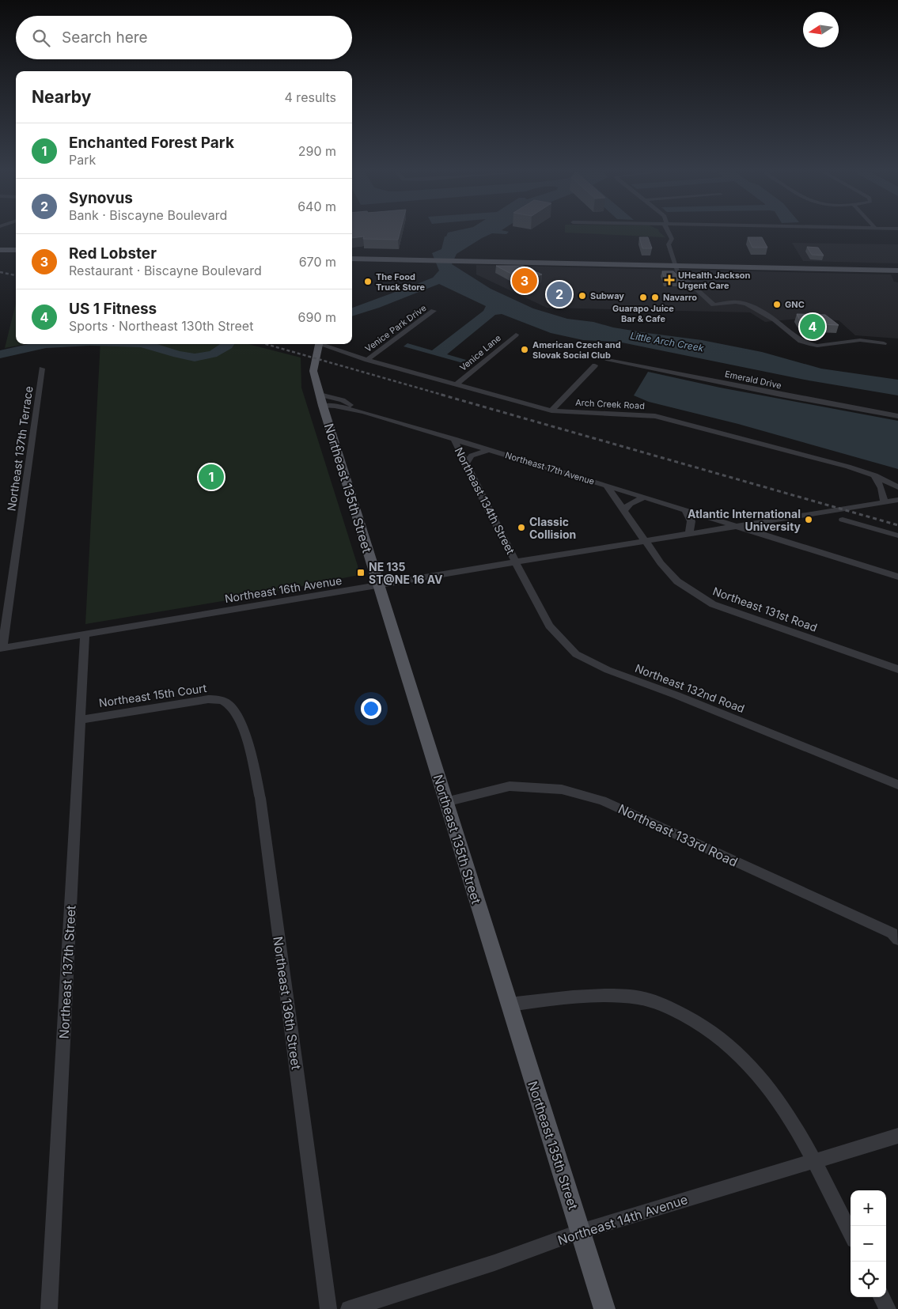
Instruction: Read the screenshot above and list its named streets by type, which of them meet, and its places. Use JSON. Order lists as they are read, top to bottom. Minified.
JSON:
{"streets":{"main road":["Northeast 135th Street"],"street":["Venice Park Drive","Venice Lane","Emerald Drive","Arch Creek Road","Northeast 137th Terrace","Northeast 17th Avenue","Northeast 134th Street","Northeast 16th Avenue","Northeast 131st Road","Northeast 132nd Road","Northeast 15th Court","Northeast 133rd Road","Northeast 137th Street","Northeast 136th Street","Northeast 14th Avenue"]},"crossings":[["Venice Park Drive","Arch Creek Road"],["Venice Lane","Arch Creek Road"],["Arch Creek Road","Northeast 135th Street"],["Northeast 137th Terrace","Northeast 16th Avenue"],["Northeast 17th Avenue","Northeast 135th Street"],["Northeast 17th Avenue","Northeast 134th Street"],["Northeast 17th Avenue","Northeast 16th Avenue"],["Northeast 17th Avenue","Northeast 131st Road"],["Northeast 135th Street","Northeast 16th Avenue"],["Northeast 135th Street","Northeast 133rd Road"],["Northeast 135th Street","Northeast 14th Avenue"],["Northeast 134th Street","Northeast 16th Avenue"],["Northeast 134th Street","Northeast 132nd Road"],["Northeast 16th Avenue","Northeast 131st Road"],["Northeast 16th Avenue","Northeast 132nd Road"],["Northeast 16th Avenue","Northeast 137th Street"],["Northeast 15th Court","Northeast 137th Street"],["Northeast 15th Court","Northeast 136th Street"]],"water":["Little Arch Creek"],"places":{"health":["UHealth Jackson Urgent Care"],"other":["The Food Truck Store","Subway","Guarapo Juice Bar & Cafe","Navarro","GNC","American Czech and Slovak Social Club","Atlantic International University","Classic Collision"],"transit":["NE 135 ST@NE 16 AV"]},"north":"left","page":{"search":"Search here","heading":["Nearby","4 results"],"list":[{"mark":"1","name":"Enchanted Forest Park","note":"Park","value":"290 m"},{"mark":"2","name":"Synovus","note":"Bank · Biscayne Boulevard","value":"640 m"},{"mark":"3","name":"Red Lobster","note":"Restaurant · Biscayne Boulevard","value":"670 m"},{"mark":"4","name":"US 1 Fitness","note":"Sports · Northeast 130th Street","value":"690 m"}],"pins":["3","2","4","1"],"map_buttons":["+","−"]}}
